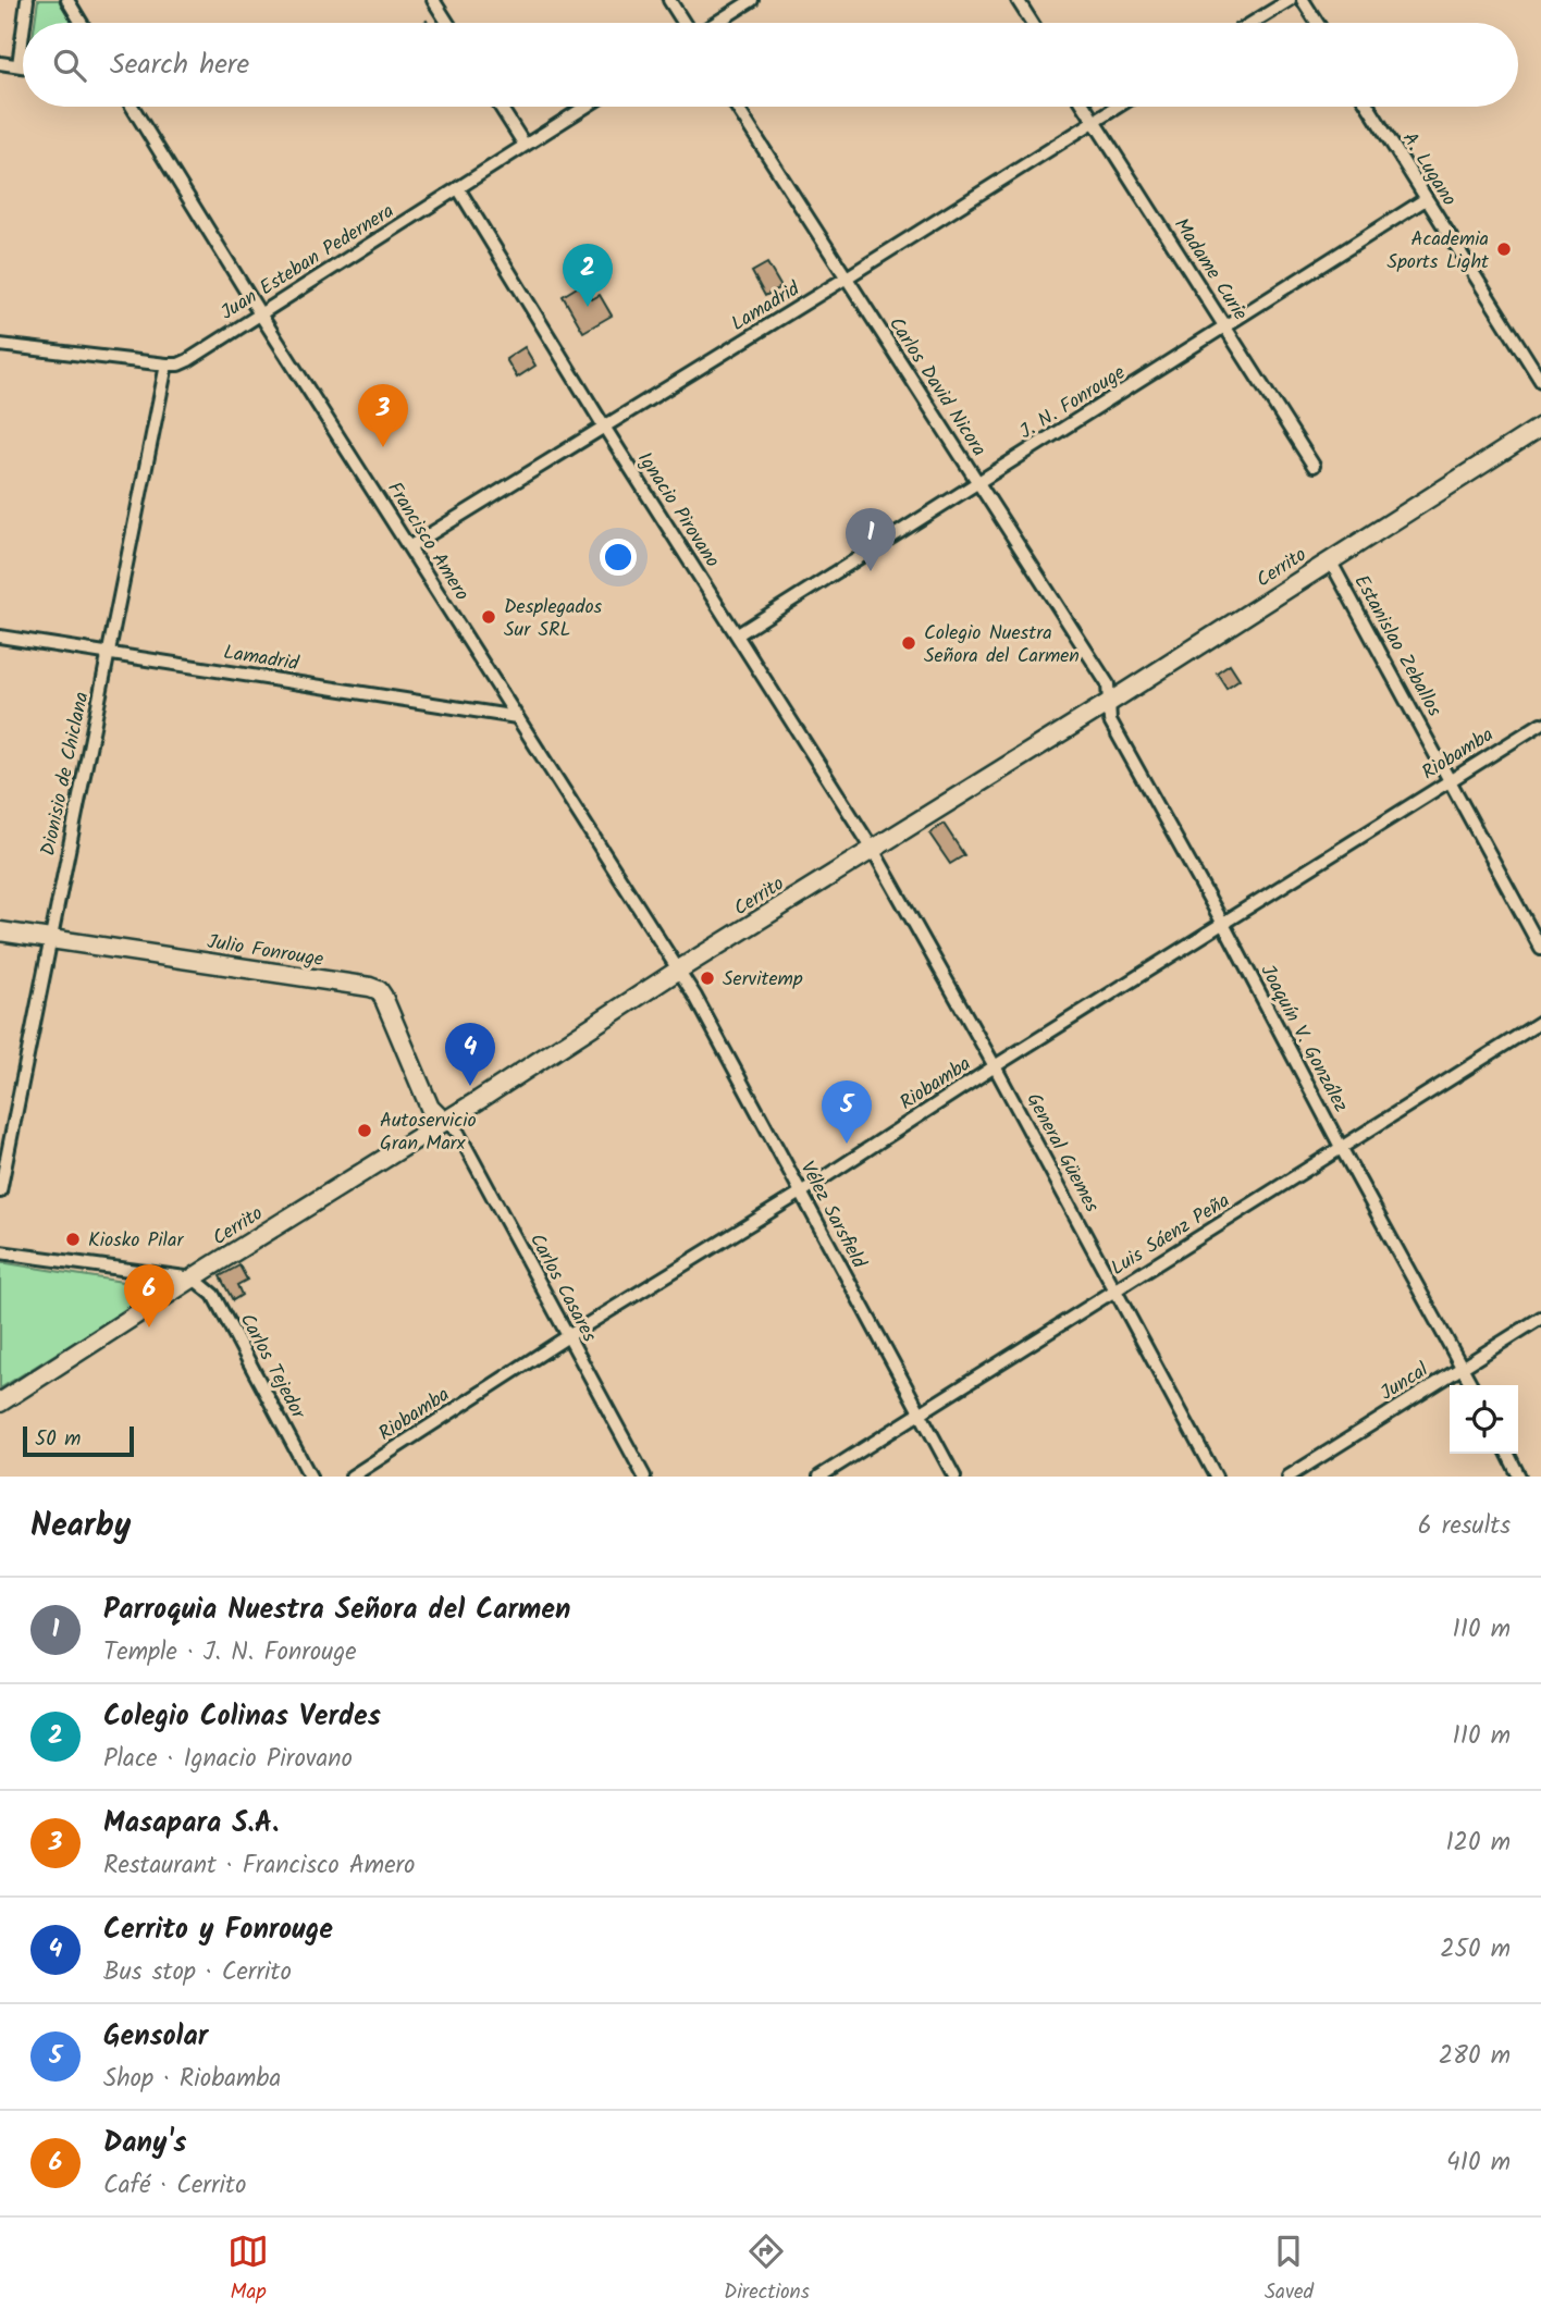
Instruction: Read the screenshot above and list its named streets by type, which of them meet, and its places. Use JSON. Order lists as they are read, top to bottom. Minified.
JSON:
{"streets":{"main road":["Cerrito","Julio Fonrouge"],"street":["A. Lugano","Juan Esteban Pedernera","Madame Curie","Lamadrid","Carlos David Nicora","J. N. Fonrouge","Ignacio Pirovano","Francisco Amero","Estanislao Zeballos","Riobamba","Dionisio de Chiclana","Joaquín V. González","General Güemes","Vélez Sarsfield","Luis Sáenz Peña","Carlos Casares","Carlos Tejedor","Juncal"]},"crossings":[["A. Lugano","J. N. Fonrouge"],["Juan Esteban Pedernera","Ignacio Pirovano"],["Juan Esteban Pedernera","Francisco Amero"],["Juan Esteban Pedernera","Dionisio de Chiclana"],["Madame Curie","Lamadrid"],["Madame Curie","J. N. Fonrouge"],["Lamadrid","Carlos David Nicora"],["Lamadrid","Ignacio Pirovano"],["Lamadrid","Francisco Amero"],["Lamadrid","Dionisio de Chiclana"],["Carlos David Nicora","J. N. Fonrouge"],["Carlos David Nicora","Cerrito"],["Carlos David Nicora","Joaquín V. González"],["J. N. Fonrouge","Ignacio Pirovano"],["Ignacio Pirovano","Cerrito"],["Ignacio Pirovano","General Güemes"],["Francisco Amero","Cerrito"],["Francisco Amero","Vélez Sarsfield"],["Cerrito","Estanislao Zeballos"],["Cerrito","Julio Fonrouge"],["Cerrito","Joaquín V. González"],["Cerrito","General Güemes"],["Cerrito","Vélez Sarsfield"],["Cerrito","Carlos Casares"],["Cerrito","Carlos Tejedor"],["Estanislao Zeballos","Riobamba"],["Riobamba","Joaquín V. González"],["Riobamba","General Güemes"],["Riobamba","Vélez Sarsfield"],["Riobamba","Carlos Casares"],["Dionisio de Chiclana","Julio Fonrouge"],["Julio Fonrouge","Carlos Casares"],["Joaquín V. González","Luis Sáenz Peña"],["Joaquín V. González","Juncal"],["General Güemes","Luis Sáenz Peña"],["Vélez Sarsfield","Luis Sáenz Peña"]],"places":["Academia Sports Light","Desplegados Sur SRL","Colegio Nuestra Señora del Carmen","Servitemp","Autoservicio Gran Marx","Kiosko Pilar"],"scale_bar":"50 m","page":{"search":"Search here","pins":["2","3","1","4","5","6"],"scale":"50 m","heading":["Nearby","6 results"],"list":[{"mark":"1","name":"Parroquia Nuestra Señora del Carmen","note":"Temple · J. N. Fonrouge","value":"110 m"},{"mark":"2","name":"Colegio Colinas Verdes","note":"Place · Ignacio Pirovano","value":"110 m"},{"mark":"3","name":"Masapara S.A.","note":"Restaurant · Francisco Amero","value":"120 m"},{"mark":"4","name":"Cerrito y Fonrouge","note":"Bus stop · Cerrito","value":"250 m"},{"mark":"5","name":"Gensolar","note":"Shop · Riobamba","value":"280 m"},{"mark":"6","name":"Dany's","note":"Café · Cerrito","value":"410 m"}],"nav":["Map","Directions","Saved"]}}
